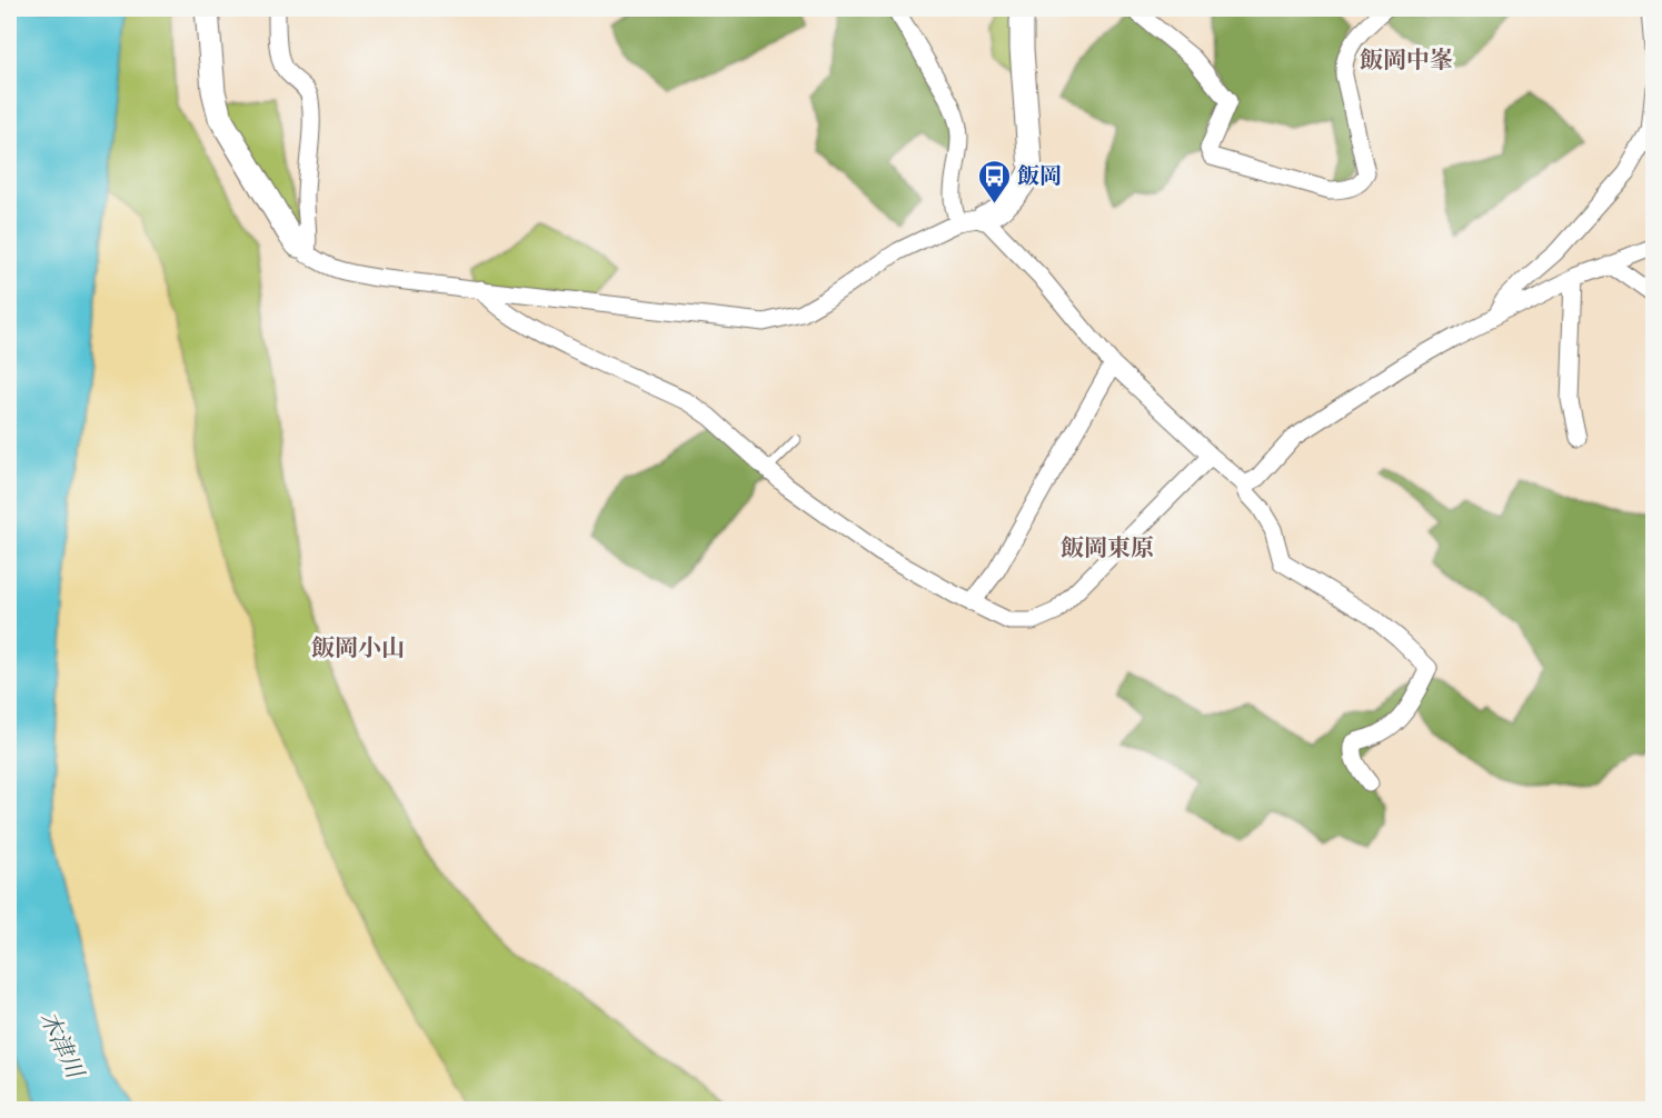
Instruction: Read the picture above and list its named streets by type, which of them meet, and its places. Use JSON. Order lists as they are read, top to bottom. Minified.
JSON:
{"districts":["飯岡中峯","飯岡東原","飯岡小山"],"water":["木津川"],"places":{"bus stop":["飯岡"]}}
